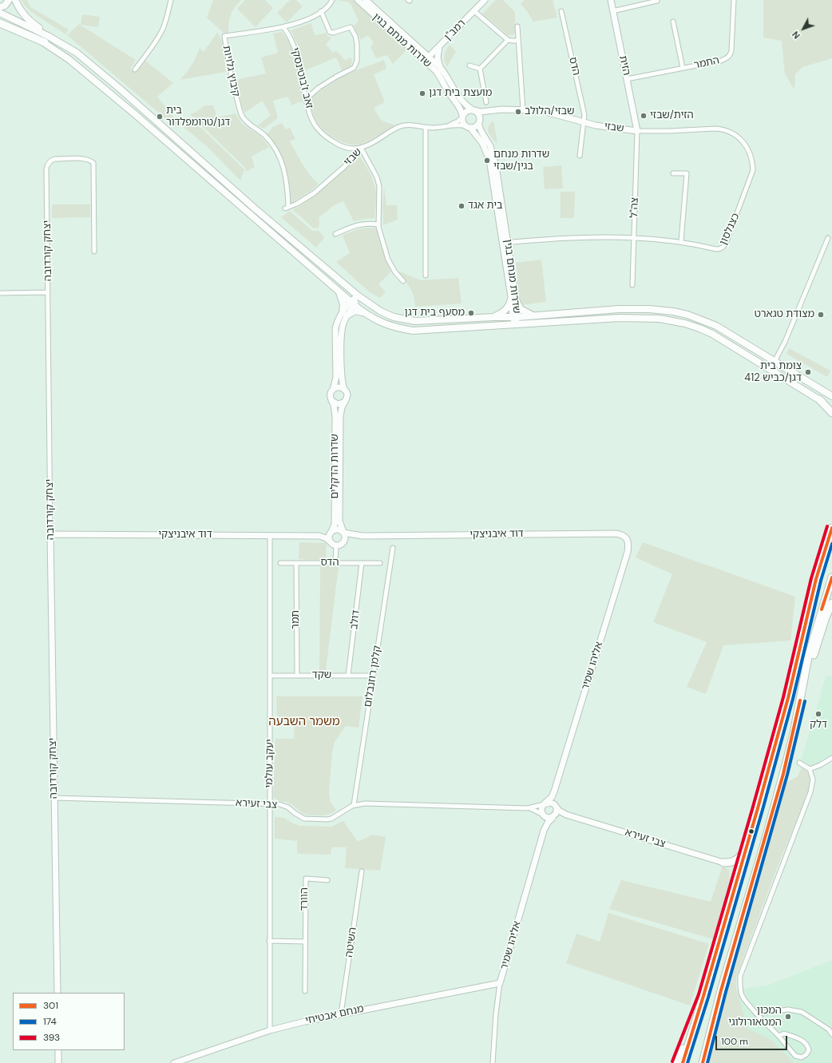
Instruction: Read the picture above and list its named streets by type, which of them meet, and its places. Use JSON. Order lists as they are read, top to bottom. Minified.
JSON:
{"streets":{"street":["רמב\"ן","שדרות מנחם בגין","התמר","הזית","הדס","קיבוץ גלויות","זאב ז'בוטינסקי","שבזי","צה\"ל","כצנלסון","יצחק קורדובה","שדרות הדקלים","דוד איבניצקי","תמר","דולב","אליהו שמיר","שקד","קלמן רוזנבלום","יעקב עולמי","צבי זעירא","הוורד","השיטה","מנחם אבטיחי"]},"crossings":[["רמב\"ן","שדרות מנחם בגין"],["שדרות מנחם בגין","שבזי"],["שדרות מנחם בגין","כצנלסון"],["התמר","הזית"],["הזית","שבזי"],["הזית","צה\"ל"],["הזית","כצנלסון"],["הדס","שבזי"],["הדס","תמר"],["הדס","דולב"],["קיבוץ גלויות","זאב ז'בוטינסקי"],["קיבוץ גלויות","שבזי"],["זאב ז'בוטינסקי","שבזי"],["שבזי","צה\"ל"],["שבזי","כצנלסון"],["צה\"ל","כצנלסון"],["יצחק קורדובה","דוד איבניצקי"],["יצחק קורדובה","צבי זעירא"],["שדרות הדקלים","דוד איבניצקי"],["דוד איבניצקי","אליהו שמיר"],["דוד איבניצקי","יעקב עולמי"],["תמר","שקד"],["דולב","שקד"],["אליהו שמיר","צבי זעירא"],["אליהו שמיר","מנחם אבטיחי"],["שקד","קלמן רוזנבלום"],["שקד","יעקב עולמי"],["קלמן רוזנבלום","צבי זעירא"],["יעקב עולמי","צבי זעירא"],["יעקב עולמי","מנחם אבטיחי"],["השיטה","מנחם אבטיחי"]],"districts":["משמר השבעה"],"places":["מועצת בית דגן","שבזי/הלולב","הזית/שבזי","בית דגן/טרומפלדור","שדרות מנחם בגין/שבזי","בית אגד","מסעף בית דגן","מצודת טגארט","צומת בית דגן/כביש 412","דלק","המכון המטאורולוגי"],"lines":["transit line 393","transit line 301","transit line 174"],"legend":["301","174","393"],"scale_bar":"100 m","north":"bottom left"}
